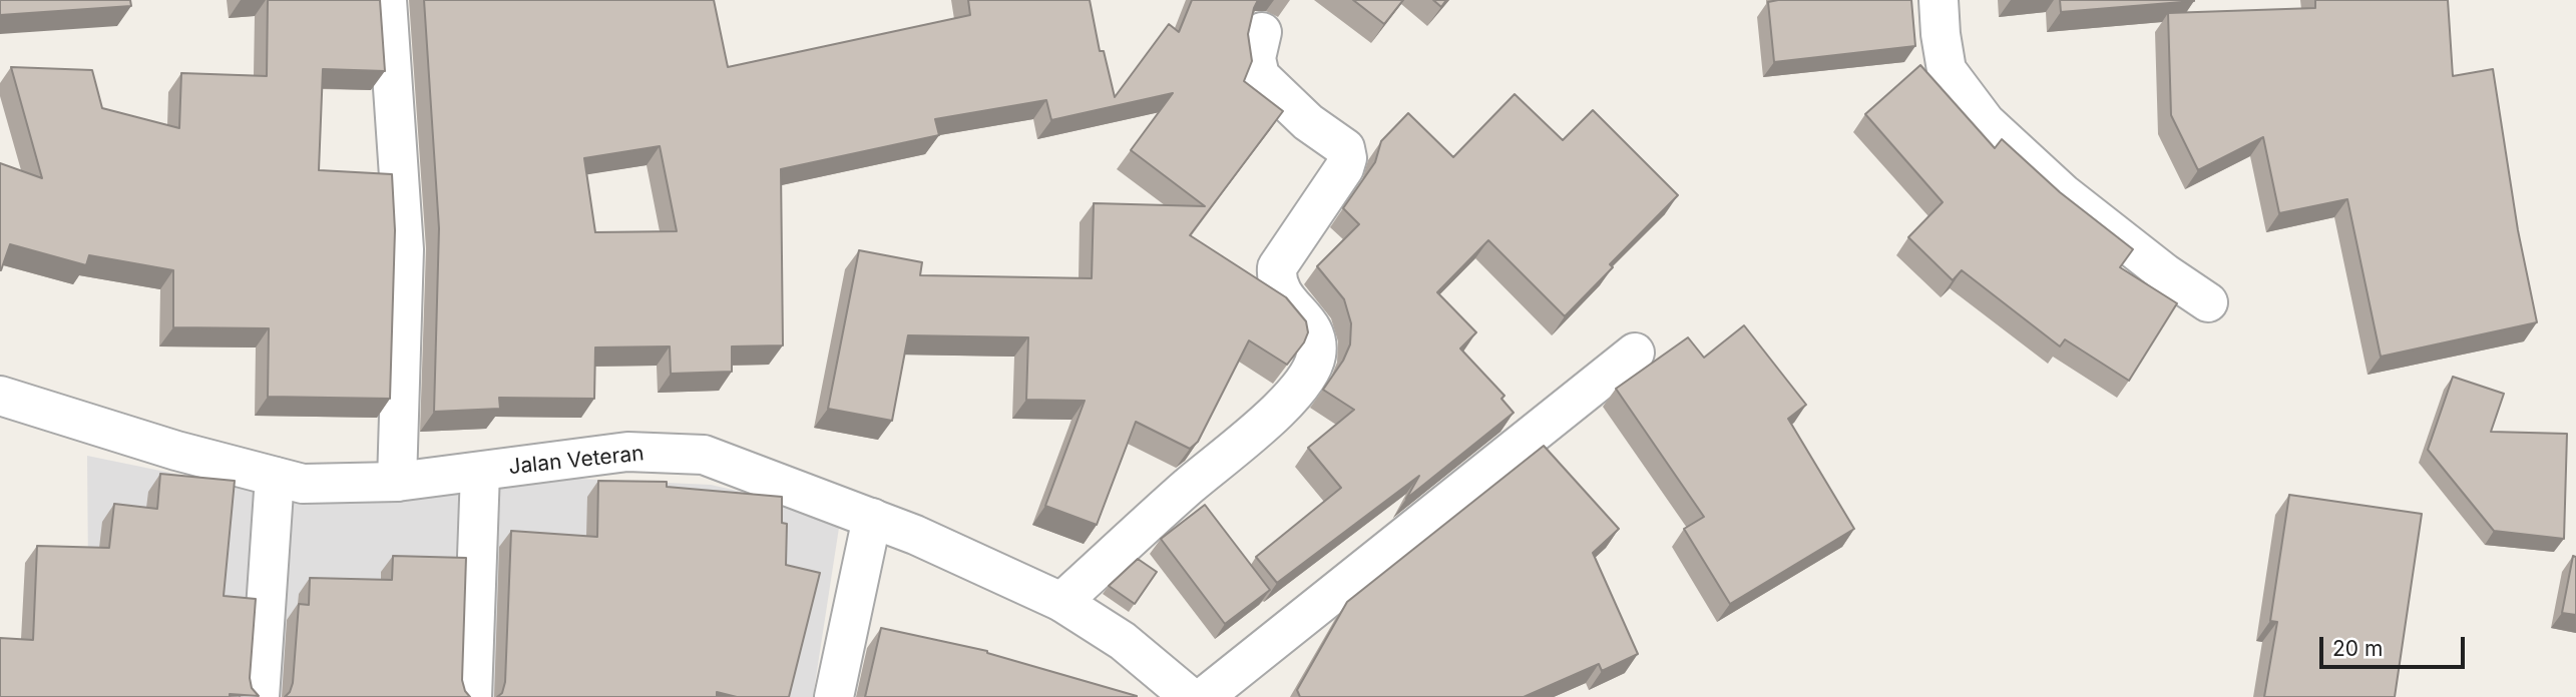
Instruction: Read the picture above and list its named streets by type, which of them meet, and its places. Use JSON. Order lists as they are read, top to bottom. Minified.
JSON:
{"streets":{"street":["Jalan Veteran"]},"scale_bar":"20 m"}
